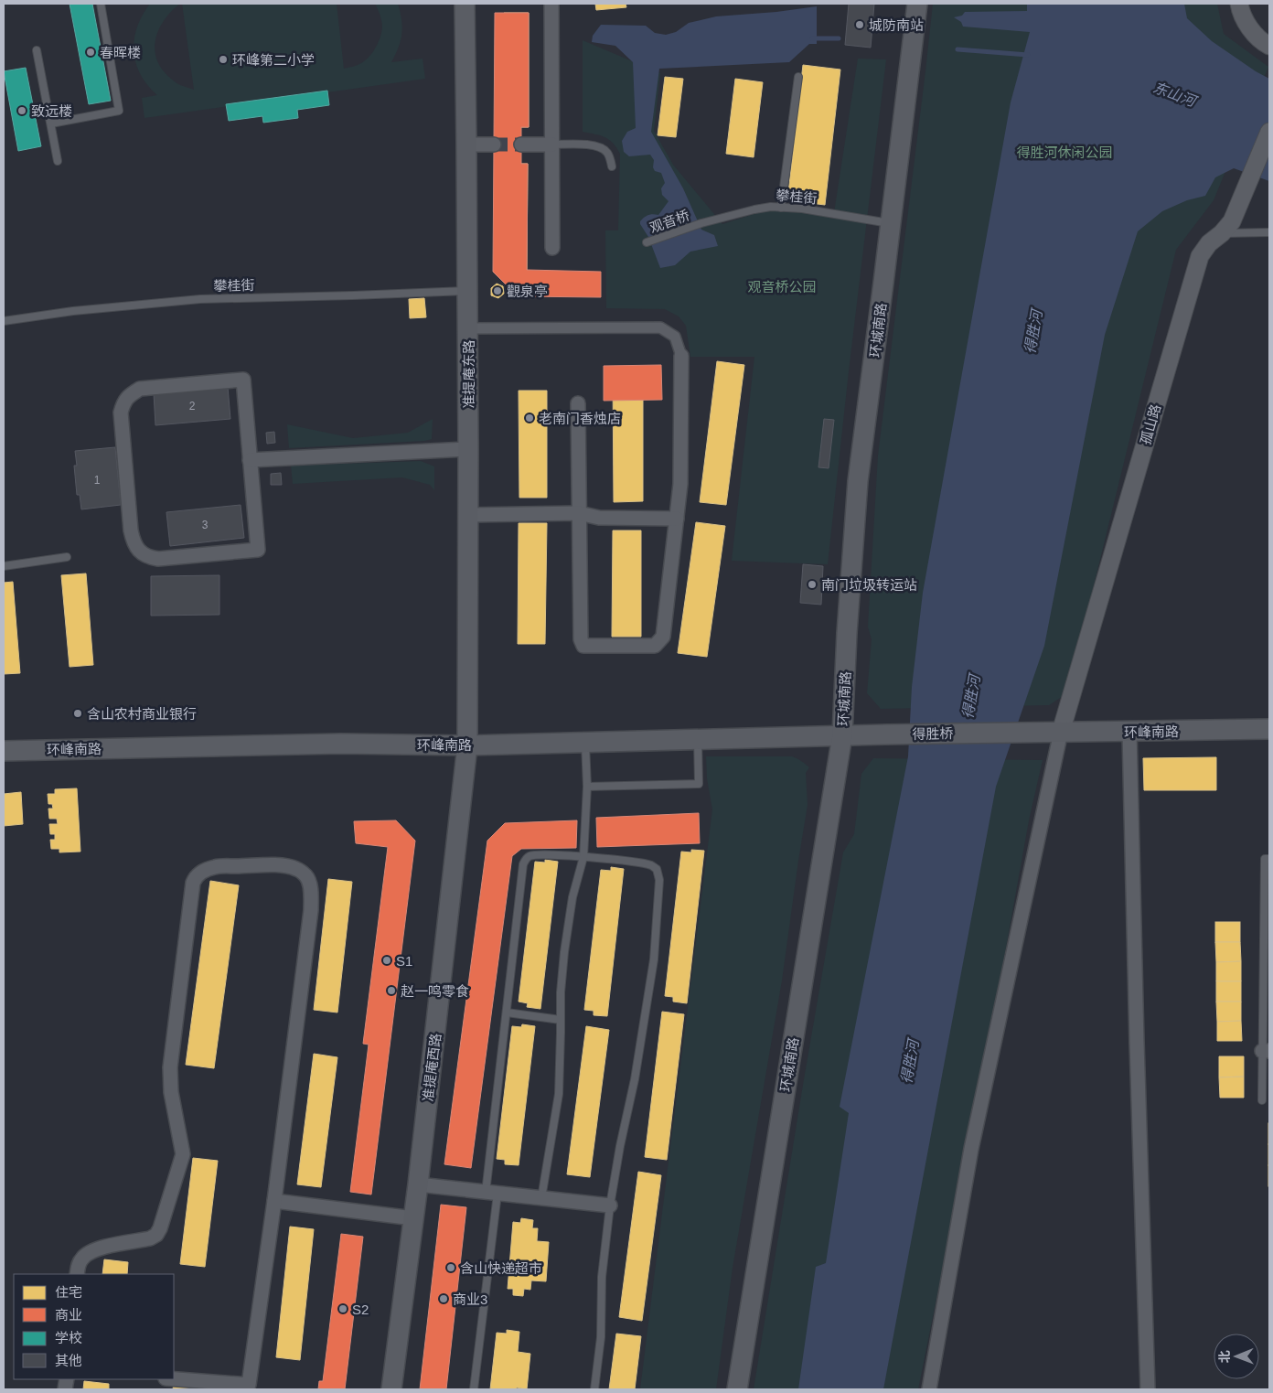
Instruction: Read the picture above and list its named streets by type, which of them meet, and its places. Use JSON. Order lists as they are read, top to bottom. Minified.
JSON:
{"streets":{"main road":["环城南路","准提庵东路","环峰南路","得胜桥","准提庵西路"],"street":["孤山路"],"lane":["攀桂街","观音桥"]},"crossings":[["攀桂街","观音桥"],["攀桂街","环城南路"],["攀桂街","准提庵东路"],["环城南路","环峰南路"],["准提庵东路","环峰南路"],["准提庵东路","准提庵西路"],["孤山路","环峰南路"],["环峰南路","得胜桥"],["环峰南路","准提庵西路"]],"water":["东山河","得胜河"],"parks":["得胜河休闲公园","观音桥公园"],"places":["城防南站","春晖楼","环峰第二小学","致远楼","觀泉亭","老南门香烛店","南门垃圾转运站","含山农村商业银行","S1","赵一鸣零食","含山快递超市","商业3","S2"],"house_numbers":["2","1","3"],"legend":["住宅","商业","学校","其他"],"north":"left"}
